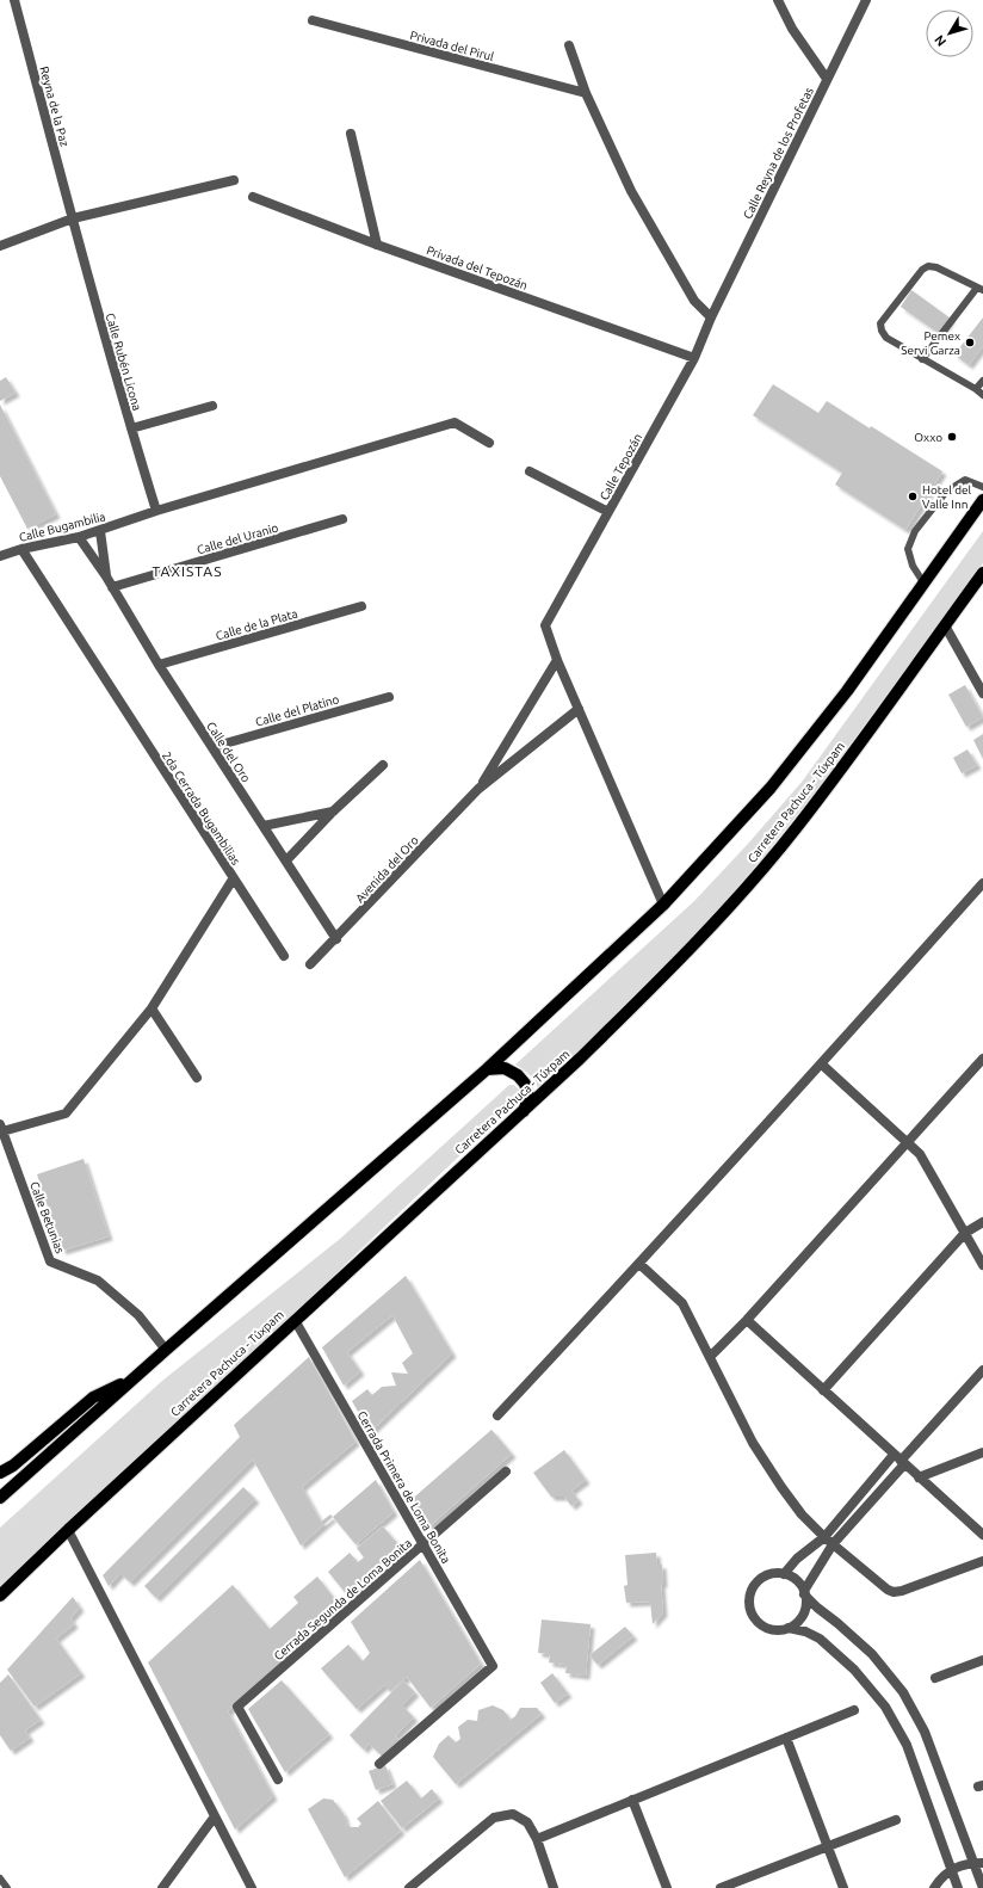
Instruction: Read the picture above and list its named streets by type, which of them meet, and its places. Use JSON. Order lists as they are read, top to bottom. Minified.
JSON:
{"streets":{"main road":["Carretera Pachuca - Túxpam"],"street":["Privada del Pirul","Reyna de la Paz","Calle Reyna de los Profetas","Privada del Tepozán","Calle Rubén Licona","Calle Tepozán","Calle Bugambilia","Calle del Uranio","Calle de la Plata","Calle del Platino","Calle del Oro","2da Cerrada Bugambilias","Avenida del Oro","Calle Betunias","Cerrada Primera de Loma Bonita","Cerrada Segunda de Loma Bonita"]},"crossings":[["Reyna de la Paz","Calle Rubén Licona"],["Calle Reyna de los Profetas","Calle Tepozán"],["Privada del Tepozán","Calle Tepozán"],["Calle Rubén Licona","Calle Bugambilia"],["Calle Tepozán","Avenida del Oro"],["Calle Bugambilia","Calle del Oro"],["Calle Bugambilia","2da Cerrada Bugambilias"],["Calle del Uranio","Calle del Oro"],["Calle de la Plata","Calle del Oro"],["Calle del Platino","Calle del Oro"],["Calle del Oro","Avenida del Oro"],["Carretera Pachuca - Túxpam","Cerrada Primera de Loma Bonita"],["2da Cerrada Bugambilias","Calle Betunias"],["Cerrada Primera de Loma Bonita","Cerrada Segunda de Loma Bonita"]],"districts":["TAXISTAS"],"places":["Pemex Servi Garza","Oxxo","Hotel del Valle Inn"],"north":"bottom left"}
